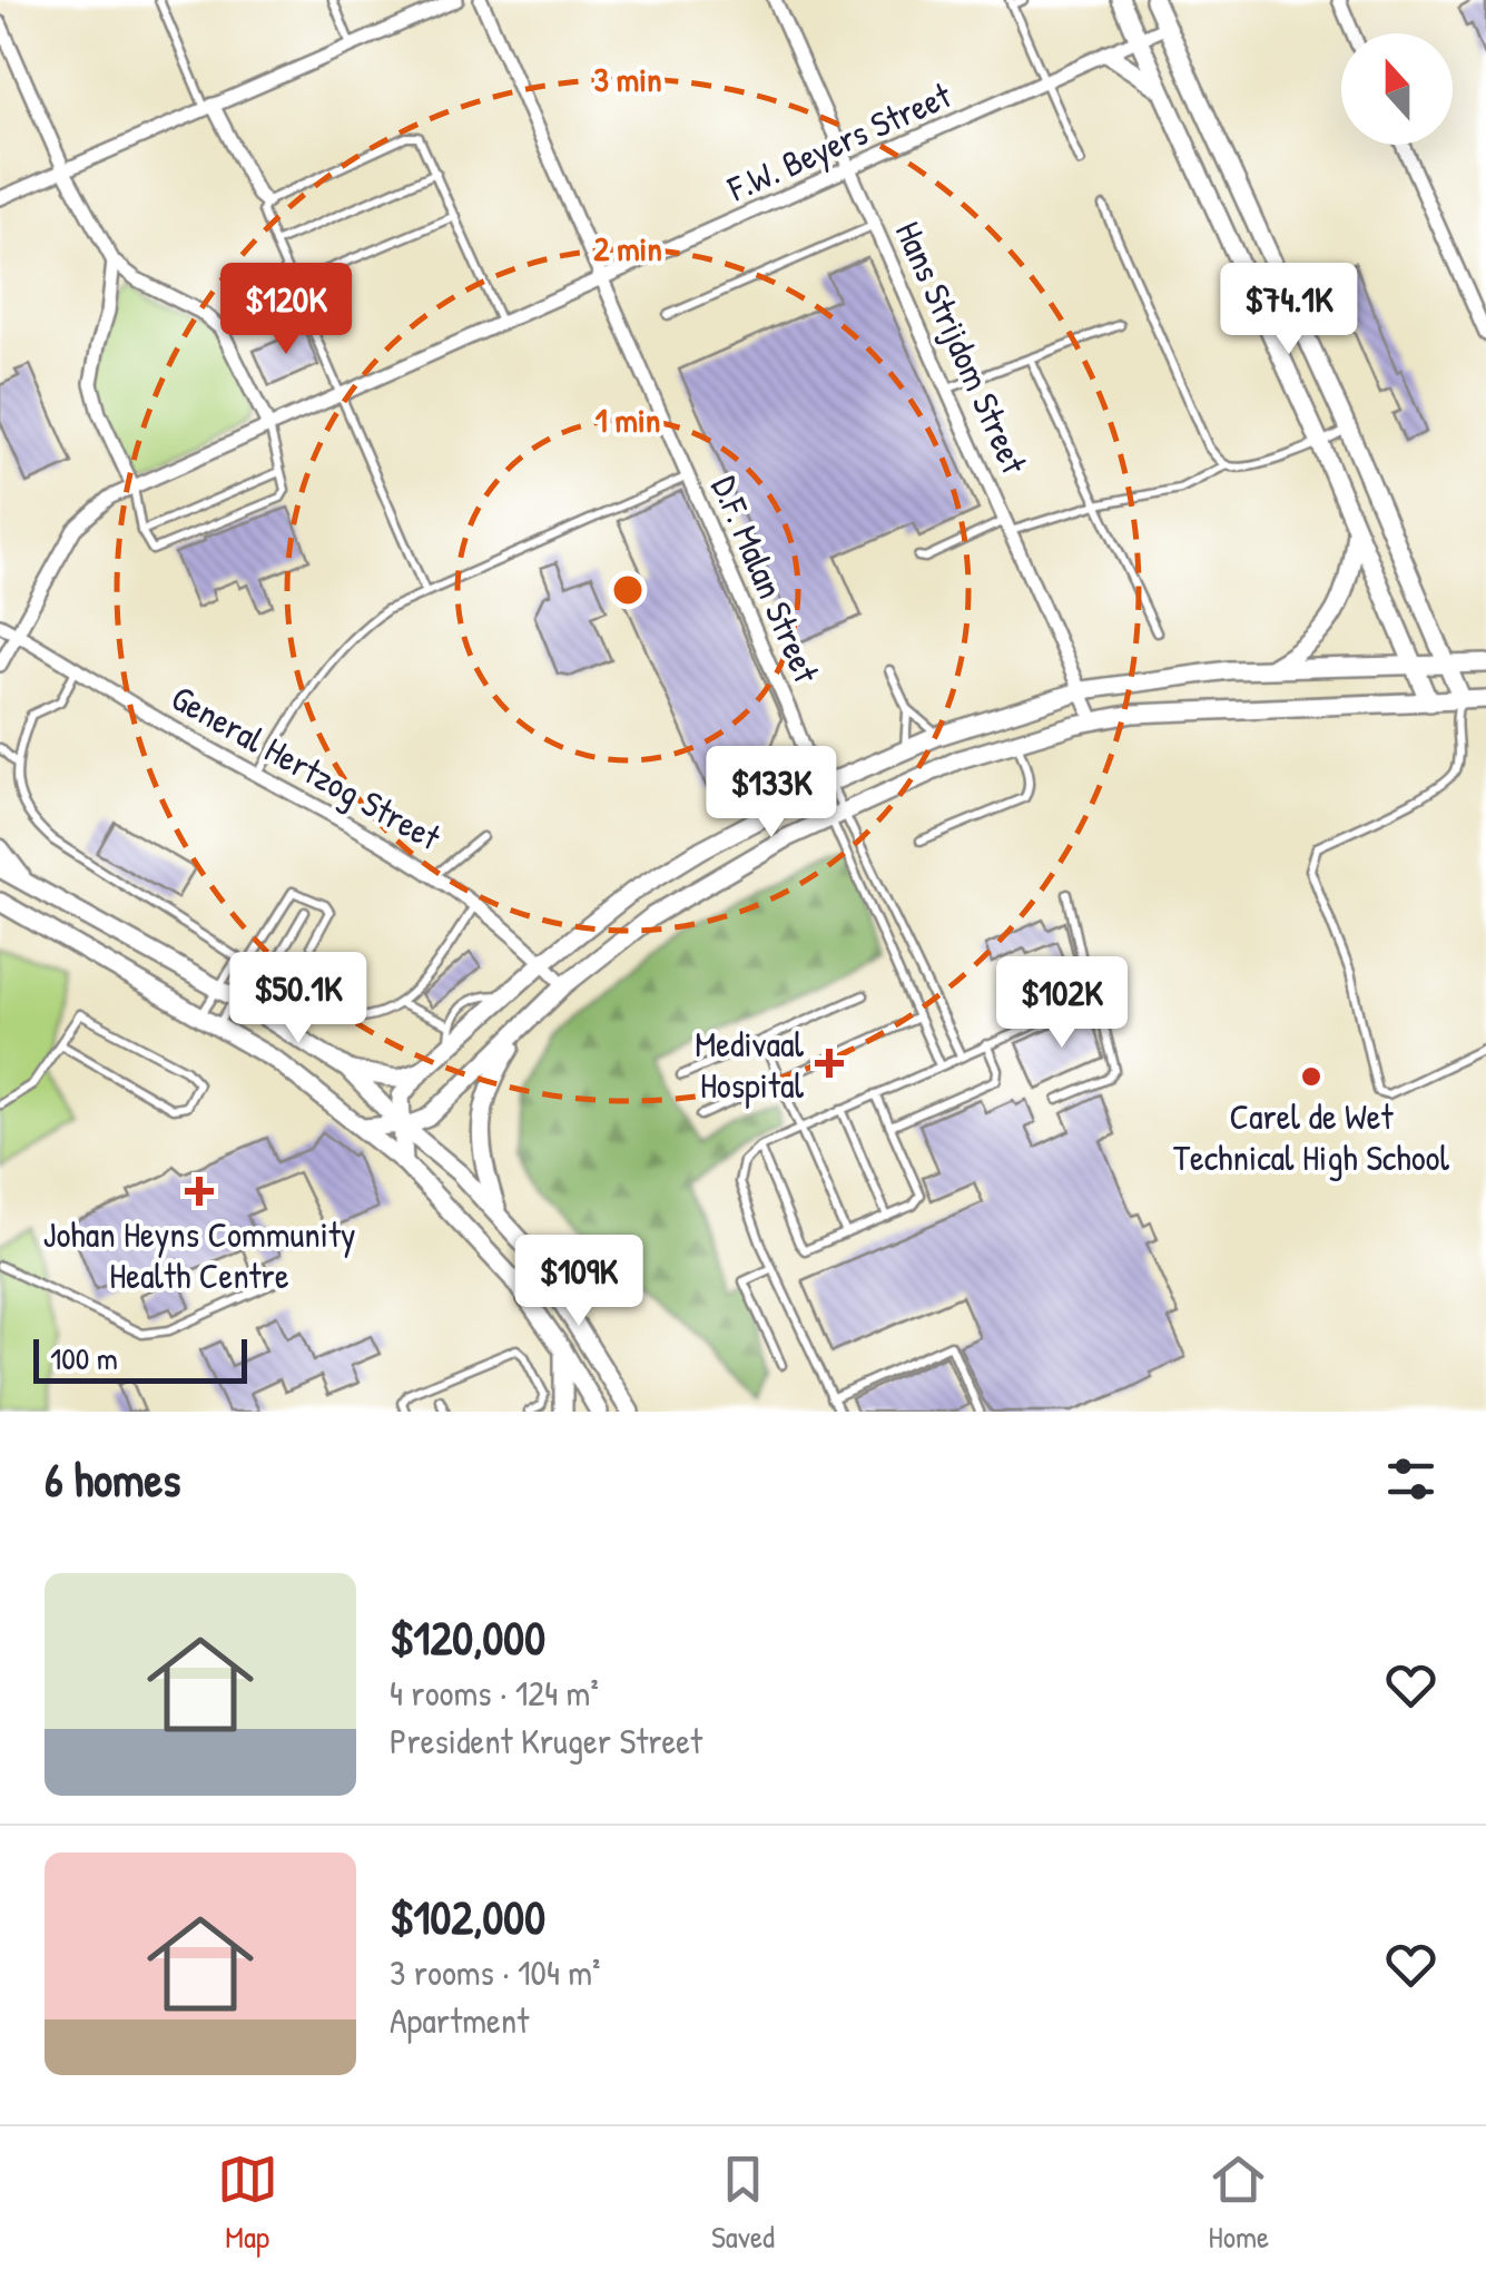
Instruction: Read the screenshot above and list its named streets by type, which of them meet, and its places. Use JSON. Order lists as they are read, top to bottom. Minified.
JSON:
{"streets":{"street":["F.W. Beyers Street","Hans Strijdom Street","D.F. Malan Street","General Hertzog Street"]},"crossings":[["F.W. Beyers Street","Hans Strijdom Street"],["F.W. Beyers Street","D.F. Malan Street"],["F.W. Beyers Street","General Hertzog Street"]],"places":{"health":["Medivaal Hospital","Johan Heyns Community Health Centre"],"other":["Carel de Wet Technical High School"]},"scale_bar":"100 m","north":"top","page":{"price":["$120K","$74.1K","$133K","$50.1K","$102K","$109K"],"scale":"100 m","heading":"6 homes","list":[{"name":"$120,000","note":"4 rooms · 124 m² · President Kruger Street"},{"name":"$102,000","note":"3 rooms · 104 m² · Apartment"}],"tabs":["Map","Saved","Home"]},"rings":["3 min","2 min","1 min"]}
